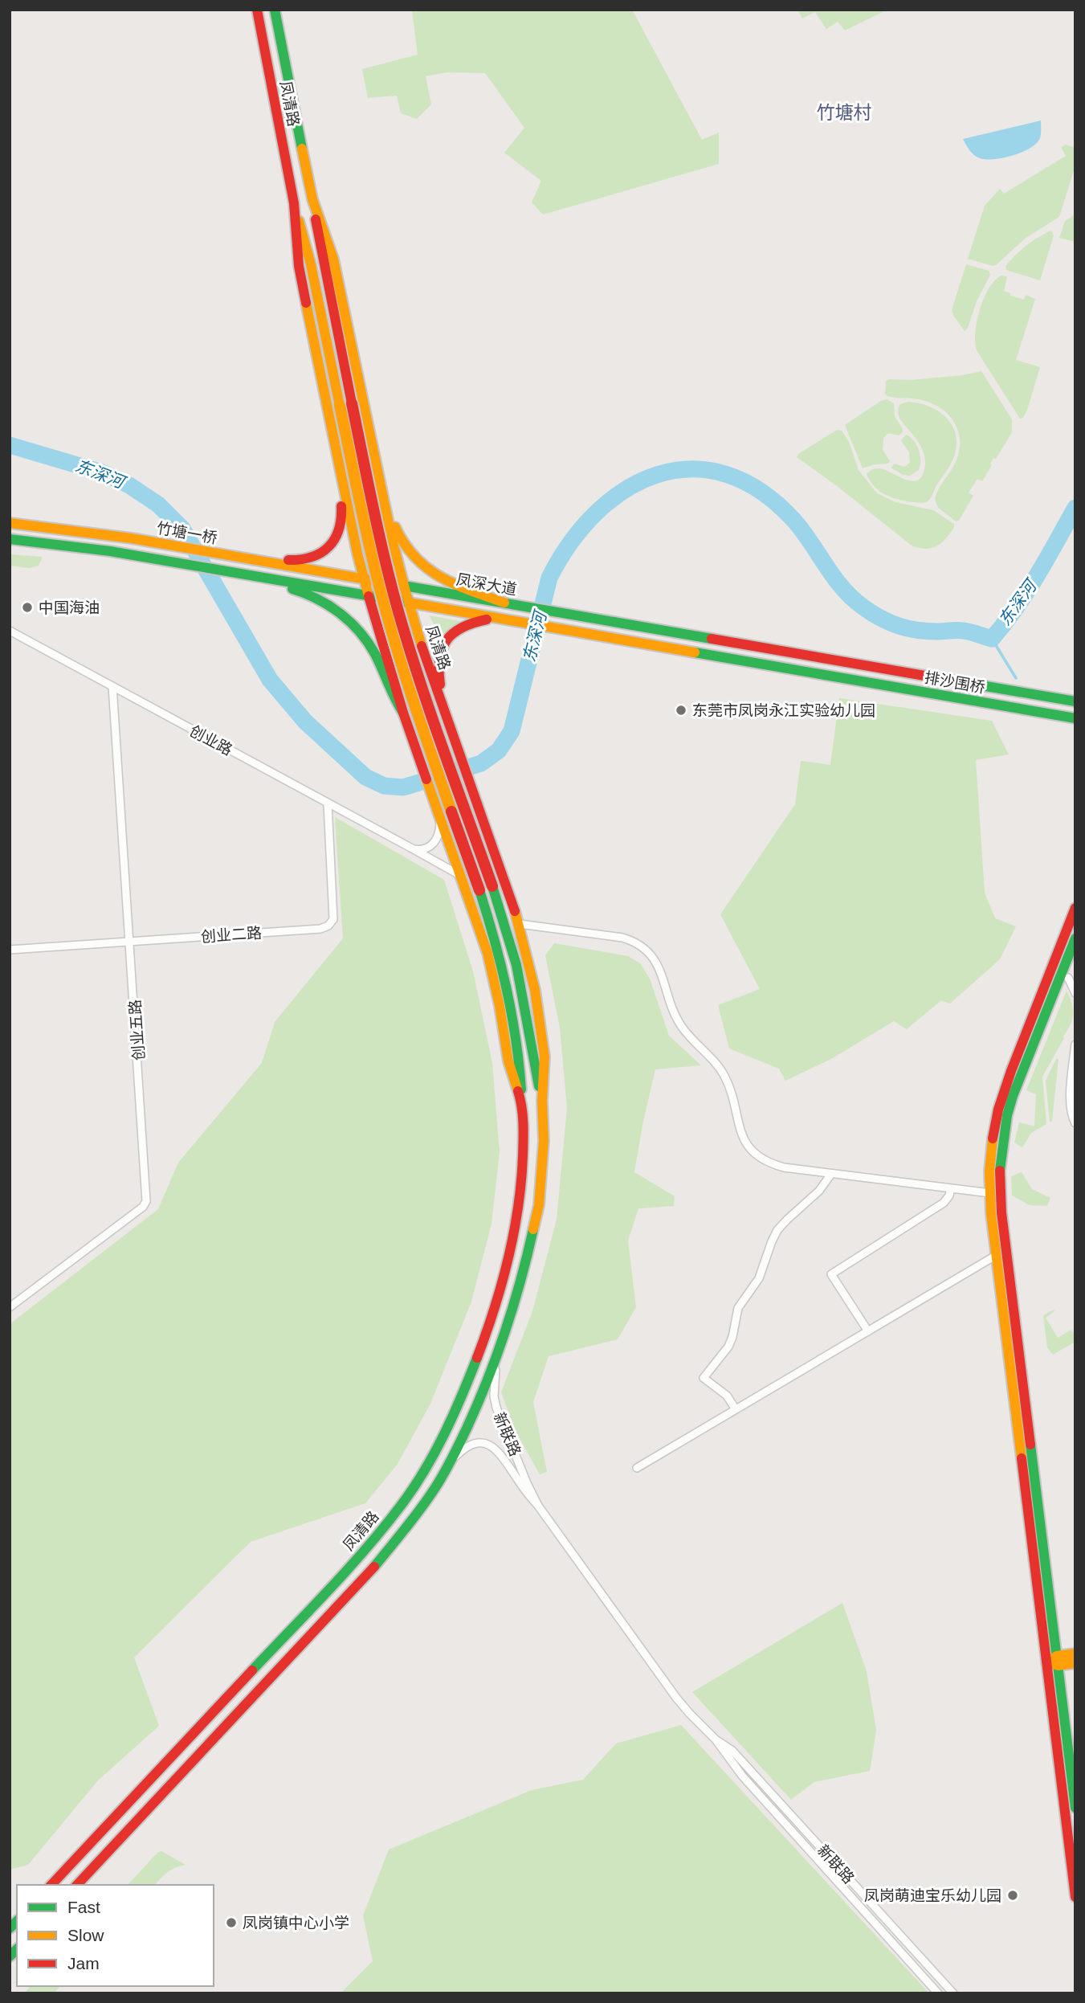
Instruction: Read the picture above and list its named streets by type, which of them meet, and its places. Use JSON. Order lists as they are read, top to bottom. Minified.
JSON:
{"streets":{"main road":["凤清路","竹塘一桥","凤深大道","排沙围桥"],"street":["创业路","创业二路","创业五路","新联路"]},"crossings":[["凤清路","凤深大道"],["凤清路","创业路"],["凤清路","新联路"],["竹塘一桥","凤深大道"],["凤深大道","排沙围桥"],["创业路","创业二路"],["创业路","创业五路"],["创业二路","创业五路"]],"districts":["竹塘村"],"water":["东深河"],"places":["中国海油","东莞市凤岗永江实验幼儿园","凤岗萌迪宝乐幼儿园","凤岗镇中心小学"],"legend":["Fast","Slow","Jam"]}
